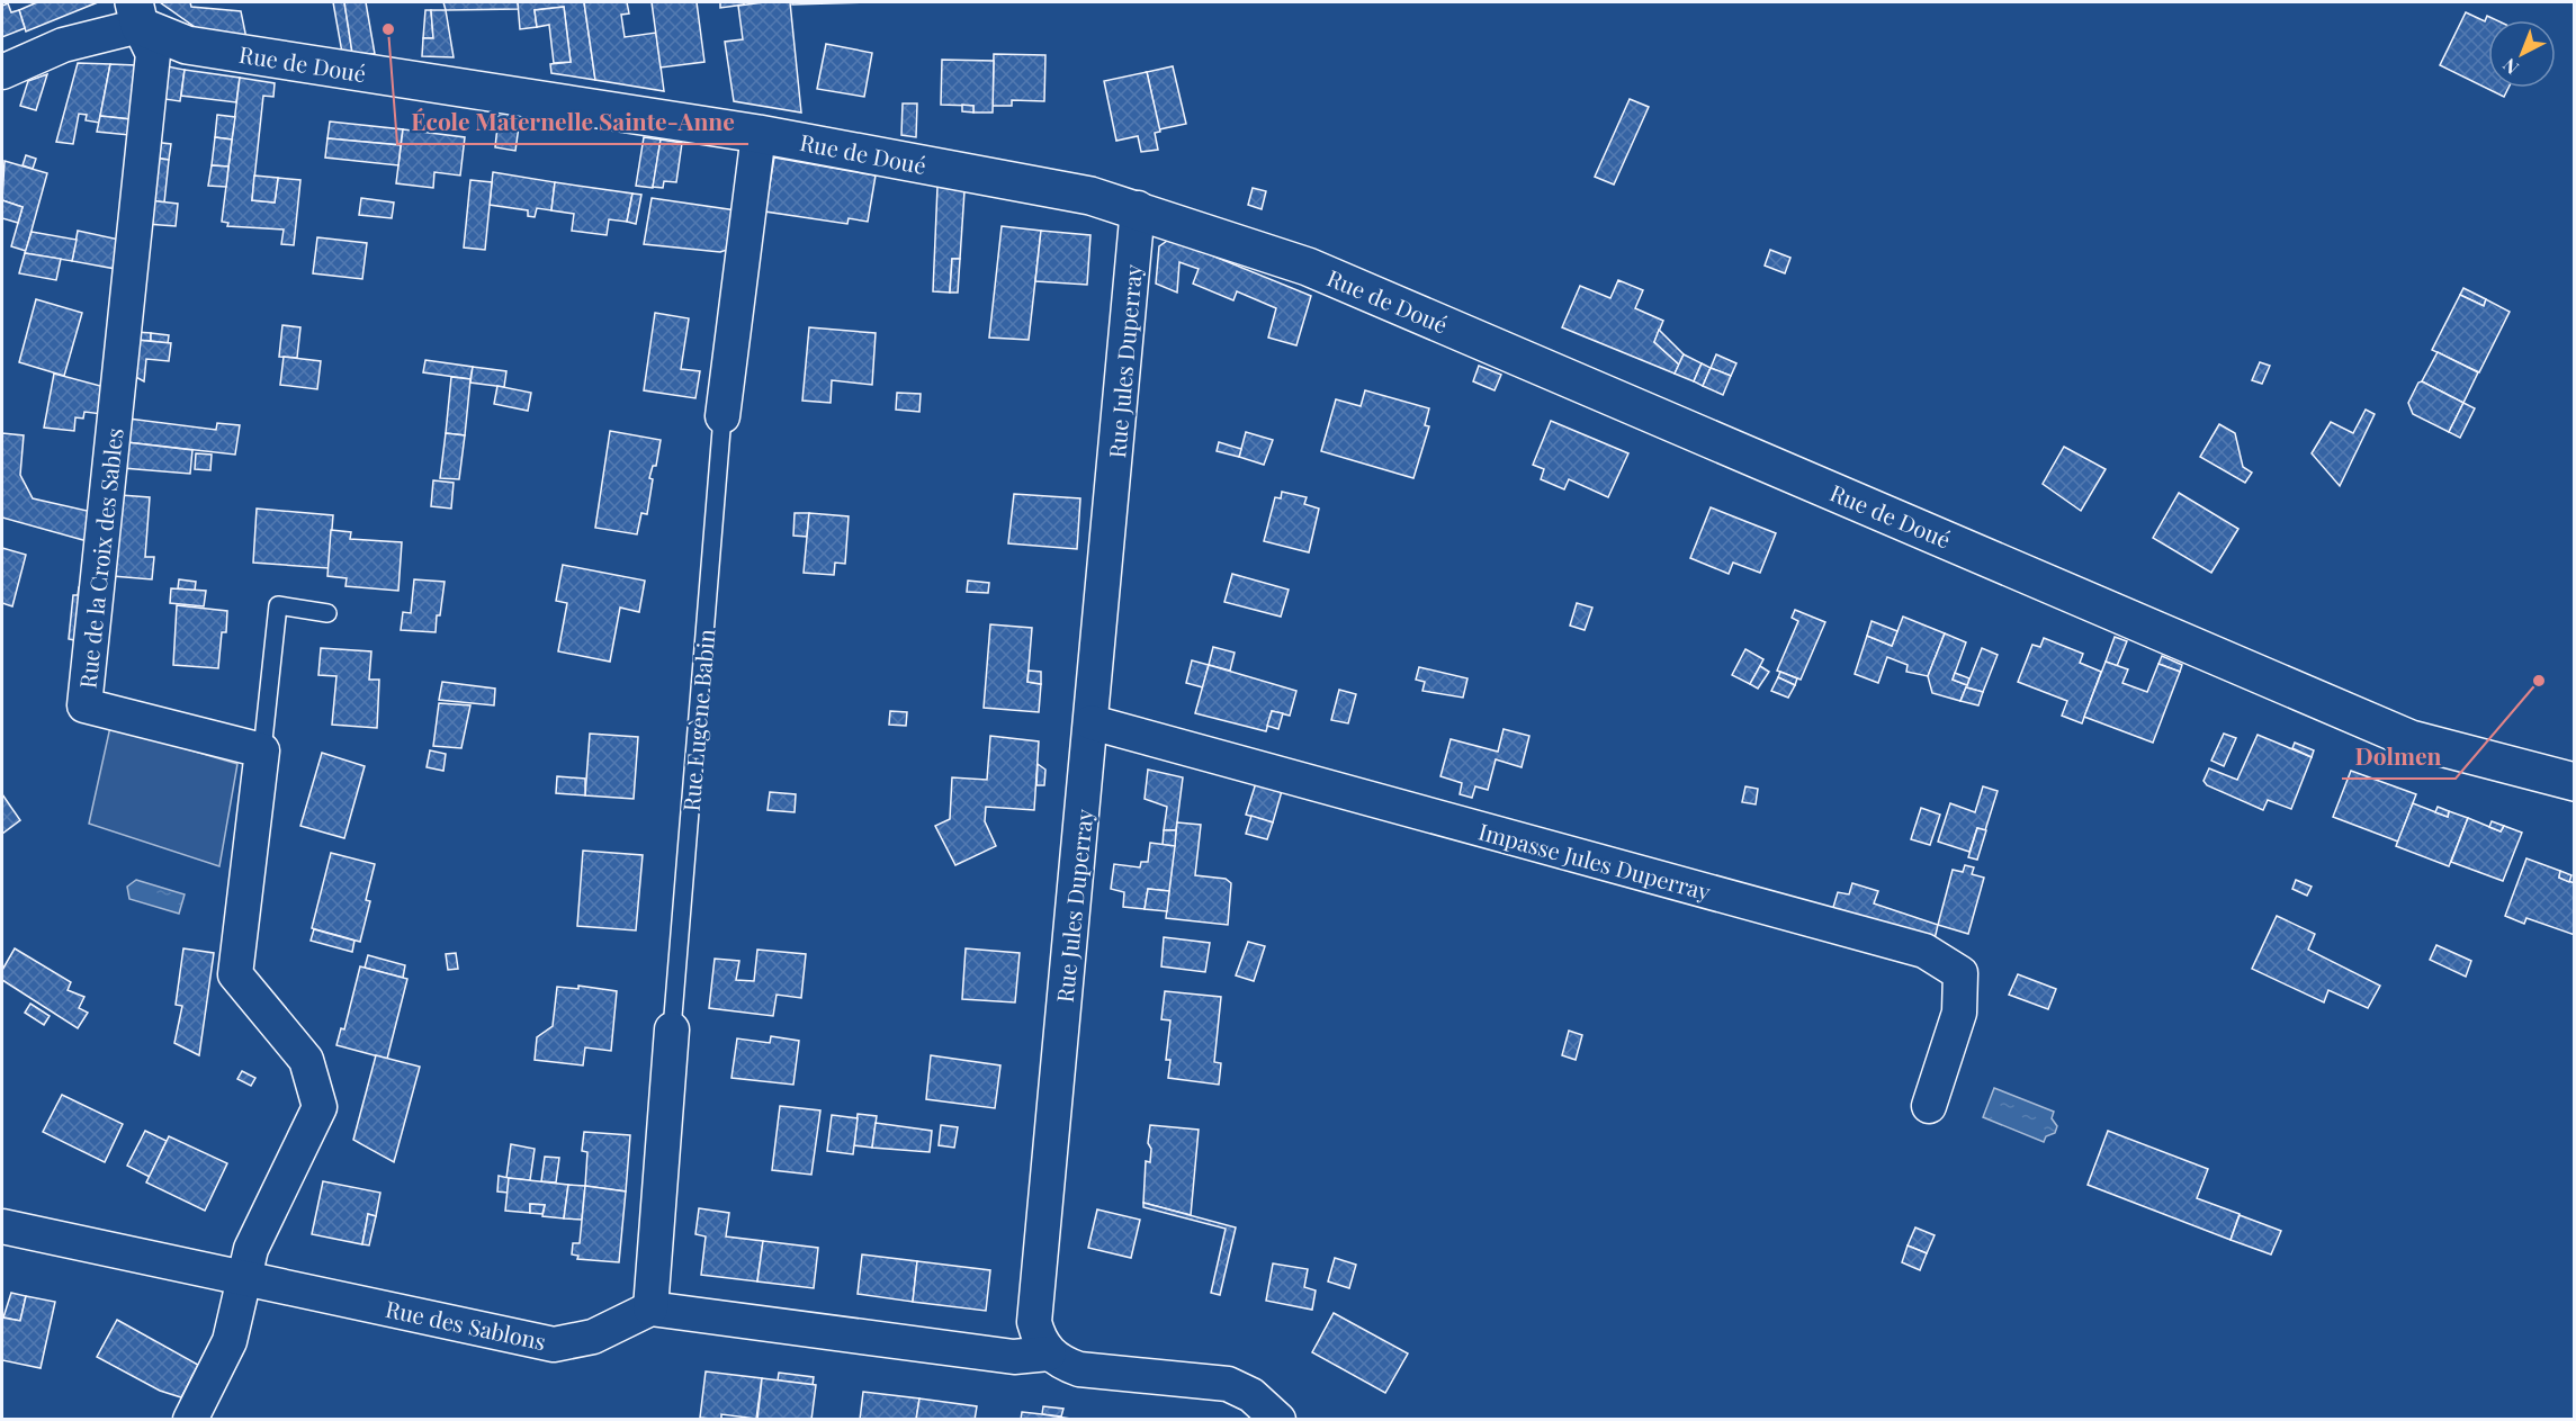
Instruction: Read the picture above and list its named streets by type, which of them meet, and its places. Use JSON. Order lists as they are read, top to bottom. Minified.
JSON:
{"streets":{"street":["Rue de Doué","Rue Jules Duperray","Rue de la Croix des Sables","Rue Eugène Babin","Impasse Jules Duperray","Rue des Sablons"]},"crossings":[["Rue de Doué","Rue Jules Duperray"],["Rue de Doué","Rue de la Croix des Sables"],["Rue de Doué","Rue Eugène Babin"],["Rue Jules Duperray","Impasse Jules Duperray"],["Rue Eugène Babin","Rue des Sablons"]],"places":["École Maternelle Sainte-Anne","Dolmen"],"north":"bottom left"}
